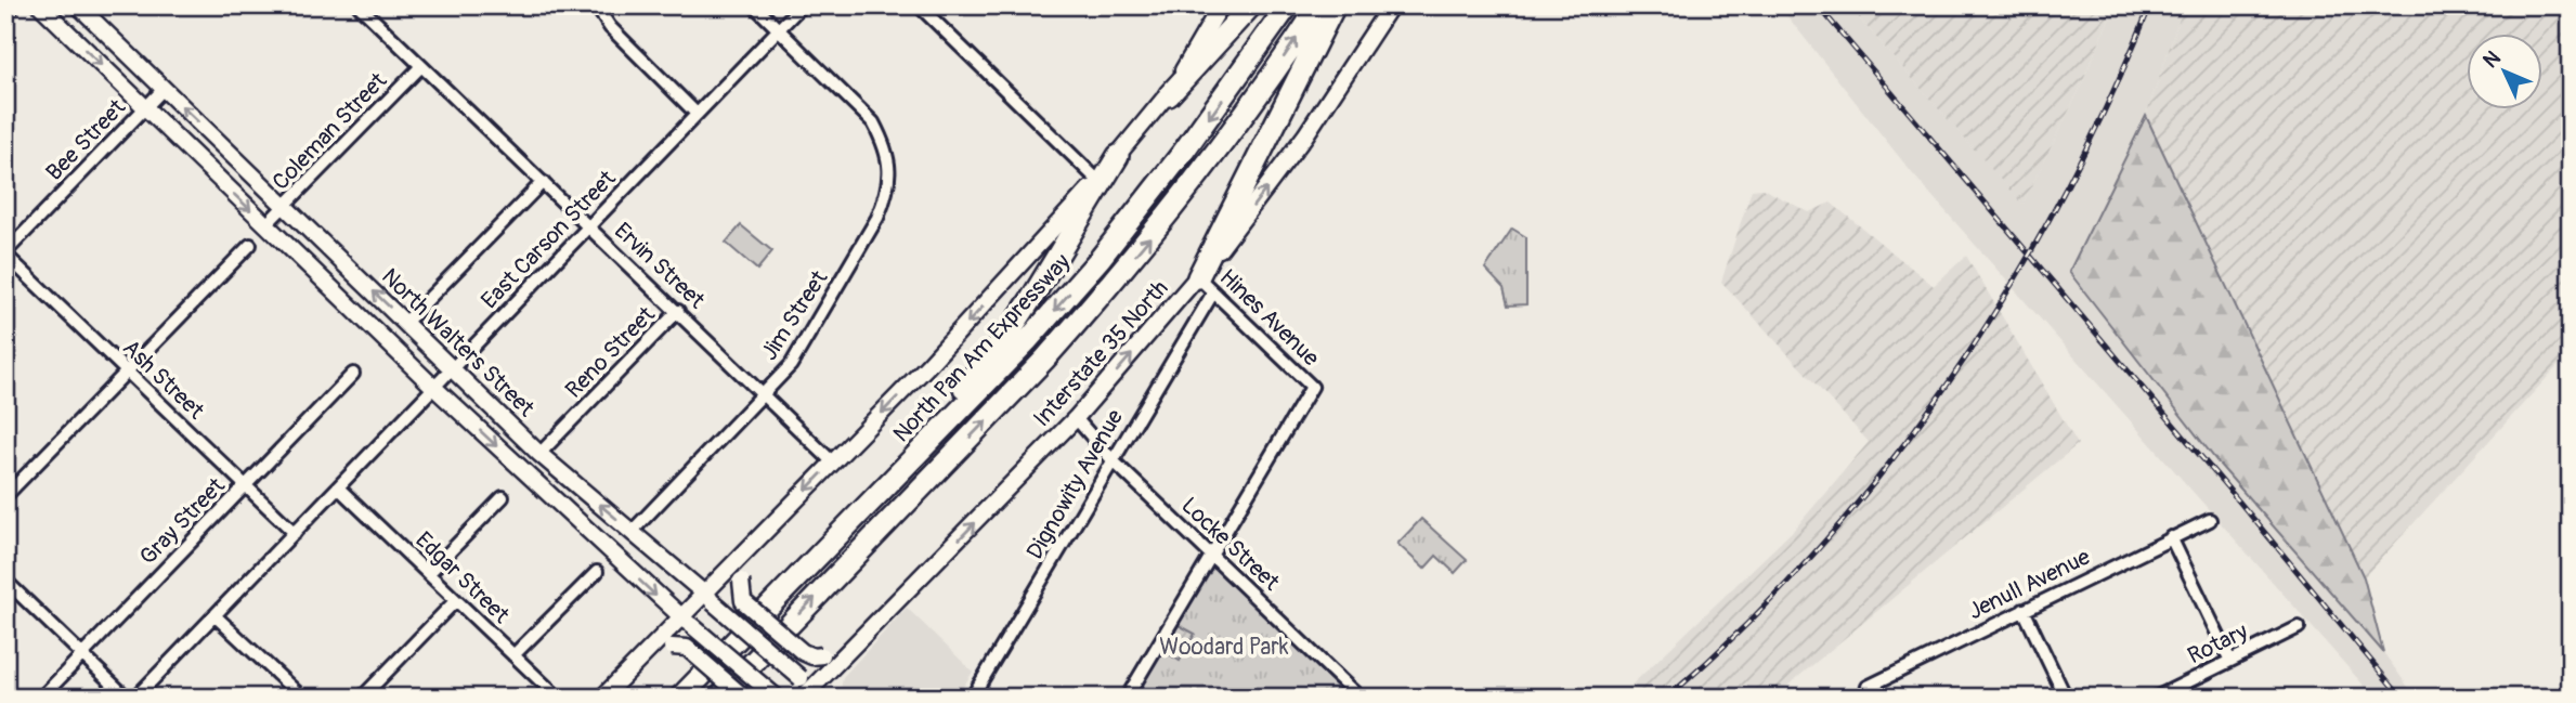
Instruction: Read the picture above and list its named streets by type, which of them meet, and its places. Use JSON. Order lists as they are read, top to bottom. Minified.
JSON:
{"streets":{"highway":["North Pan Am Expressway"],"main road":["North Walters Street","Interstate 35 North"],"street":["Coleman Street","Bee Street","East Carson Street","Ervin Street","Jim Street","Hines Avenue","Reno Street","Ash Street","Dignowity Avenue","Gray Street","Locke Street","Edgar Street","Jenull Avenue","Rotary"]},"crossings":[["Coleman Street","Ervin Street"],["Coleman Street","North Walters Street"],["Bee Street","North Walters Street"],["Bee Street","Ash Street"],["East Carson Street","Ervin Street"],["East Carson Street","Jim Street"],["East Carson Street","North Walters Street"],["East Carson Street","Ash Street"],["East Carson Street","Edgar Street"],["Ervin Street","Jim Street"],["Ervin Street","Reno Street"],["Jim Street","North Walters Street"],["Hines Avenue","Interstate 35 North"],["Hines Avenue","Dignowity Avenue"],["Hines Avenue","Locke Street"],["North Walters Street","Reno Street"],["North Walters Street","Interstate 35 North"],["Interstate 35 North","Dignowity Avenue"],["Interstate 35 North","Locke Street"],["Ash Street","Gray Street"],["Dignowity Avenue","Locke Street"]],"one_way":["Interstate 35 North"],"parks":["Woodard Park"],"north":"top left"}
